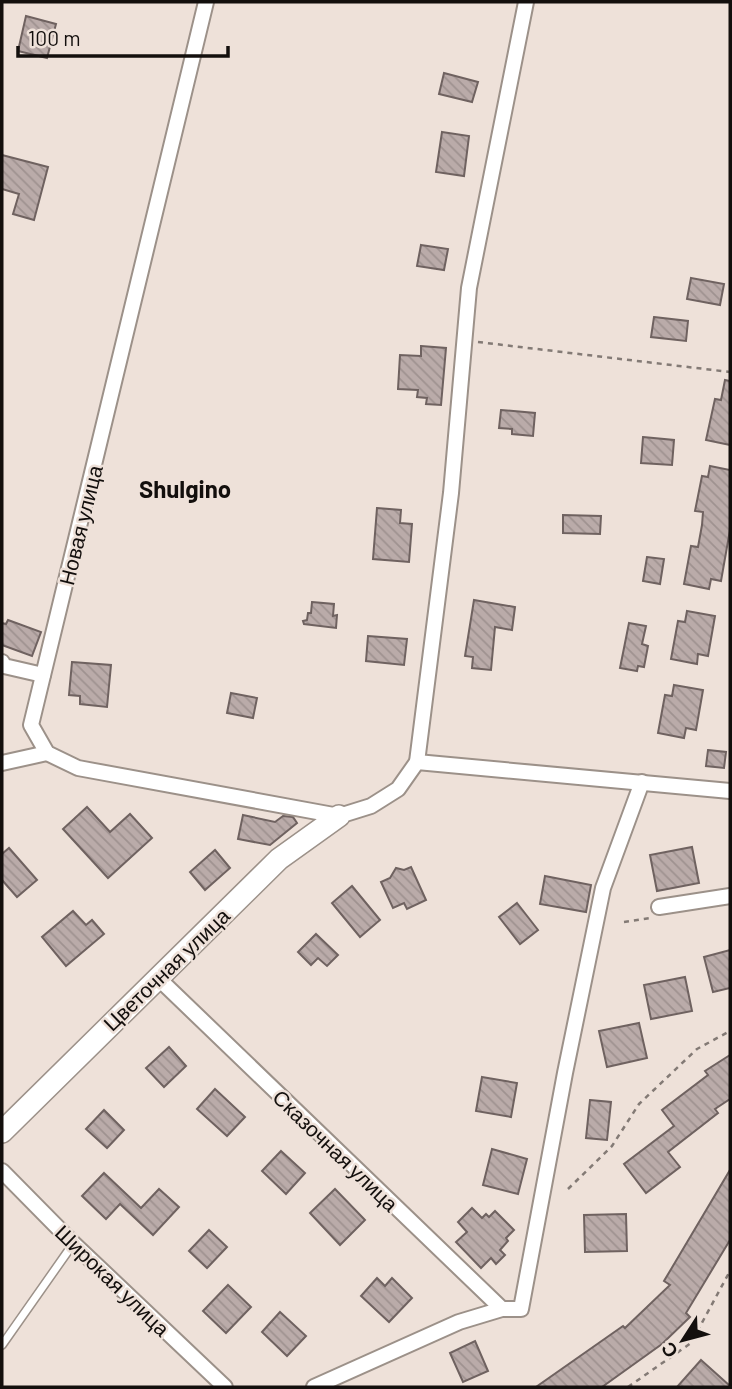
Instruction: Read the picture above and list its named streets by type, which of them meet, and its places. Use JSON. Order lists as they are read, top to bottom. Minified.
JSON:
{"streets":{"street":["Новая улица","Цветочная улица","Сказочная улица","Широкая улица"]},"crossings":[["Цветочная улица","Сказочная улица"]],"districts":["Shulgino"],"scale_bar":"100 m","north":"bottom left"}
